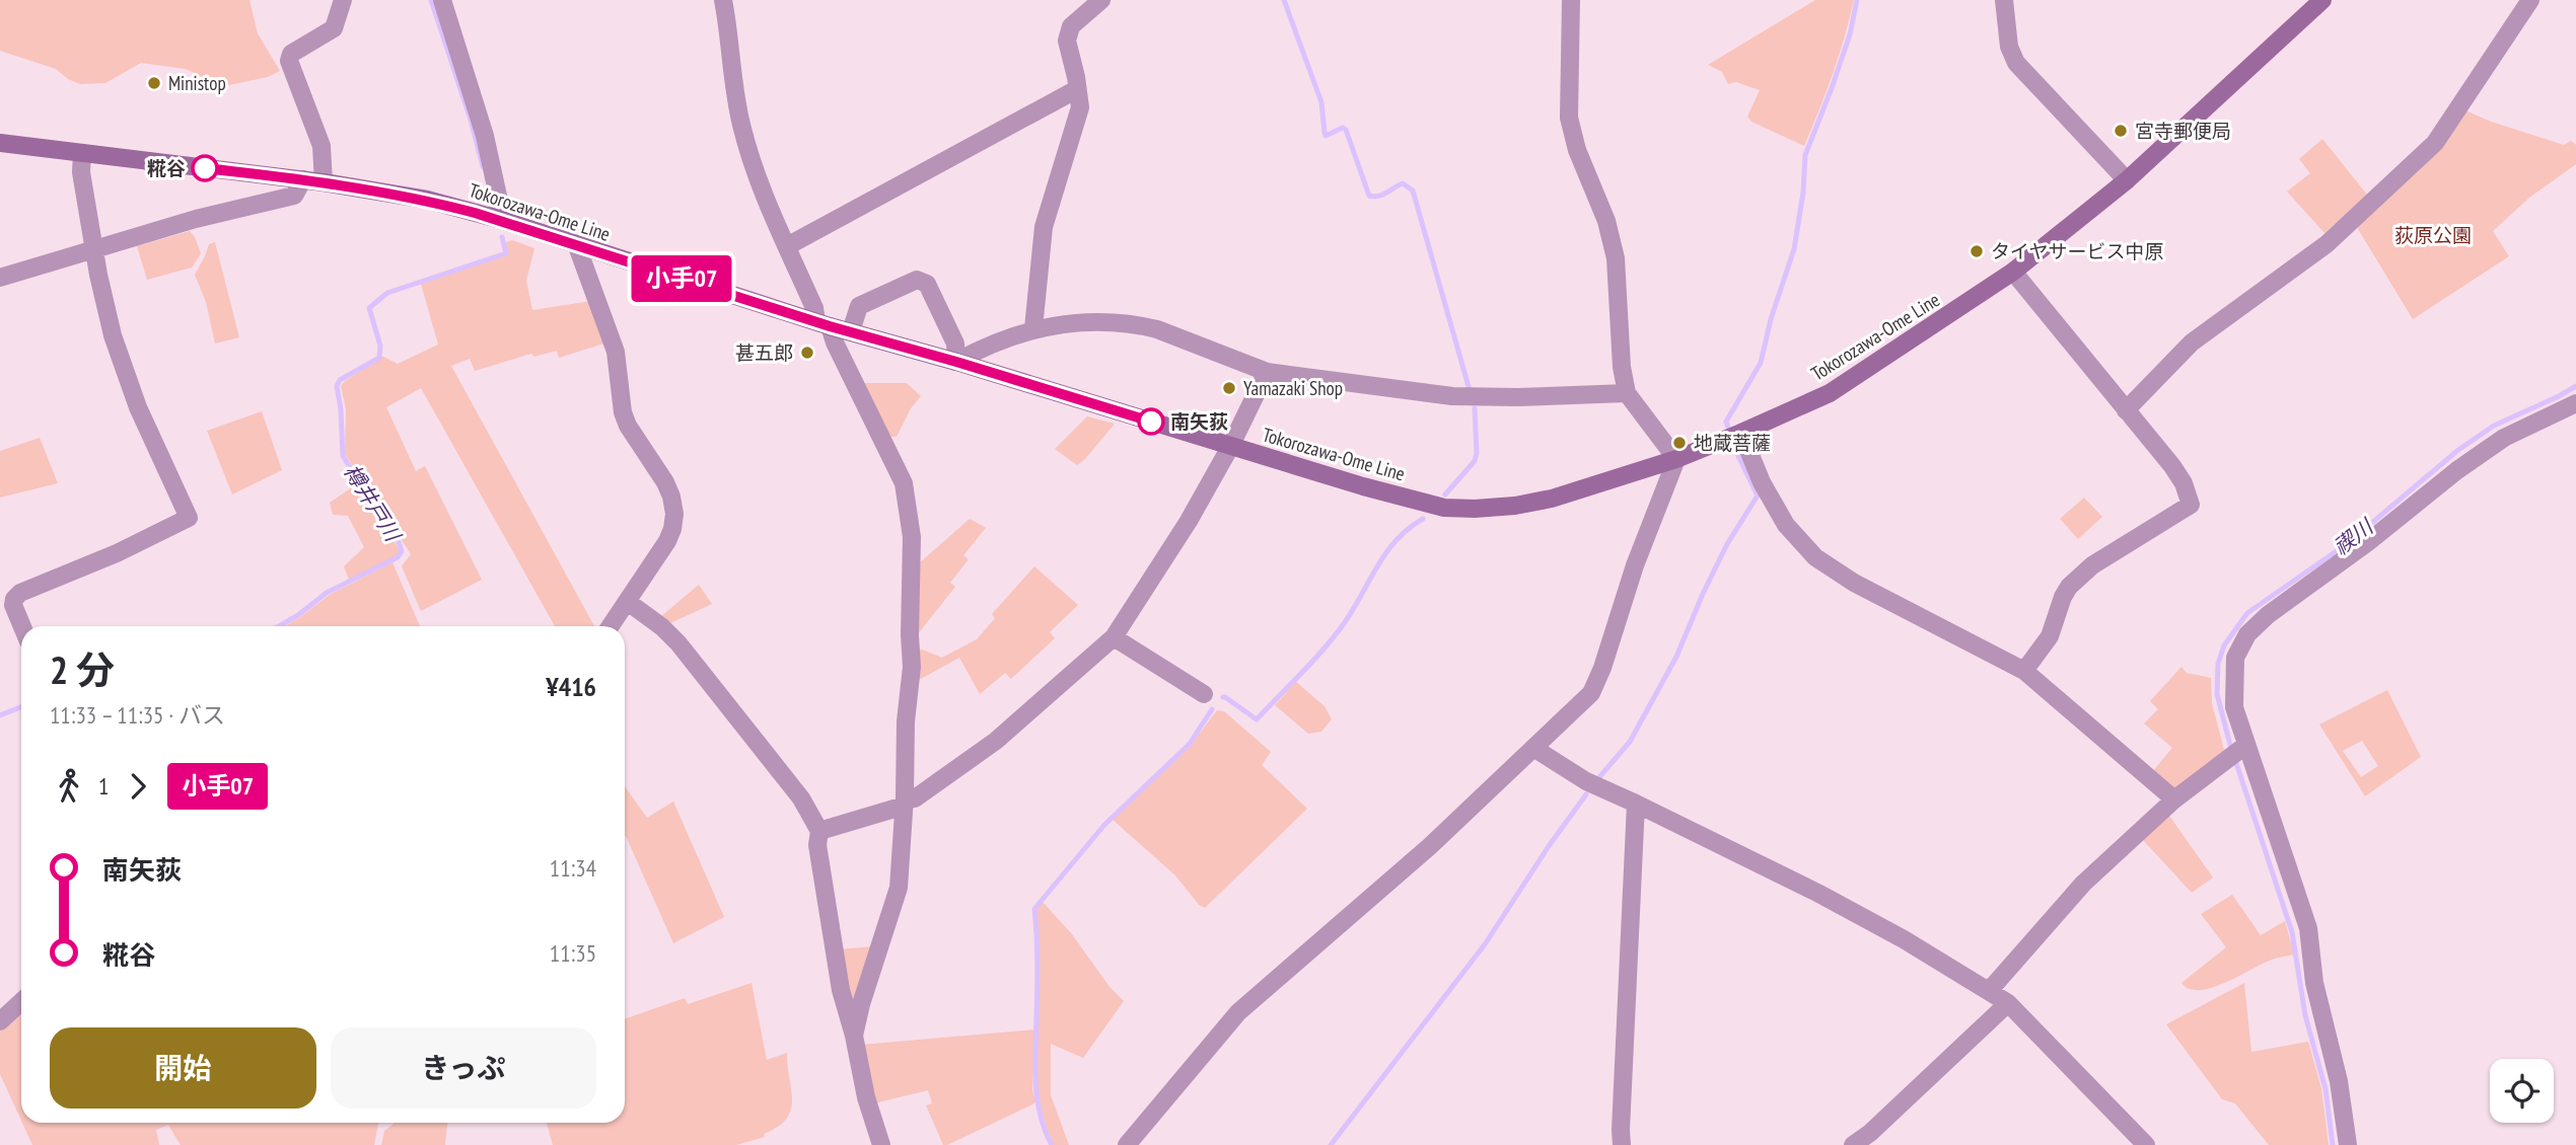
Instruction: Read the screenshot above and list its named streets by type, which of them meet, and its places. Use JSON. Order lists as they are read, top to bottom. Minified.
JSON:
{"streets":{"main road":["Tokorozawa-Ome Line"]},"water":["樽井戸川","禊川"],"parks":["荻原公園"],"places":["Ministop","宮寺郵便局","糀谷","タイヤサービス中原","甚五郎","Yamazaki Shop","南矢荻","地蔵菩薩"],"lines":["bus line 小手07"],"page":{"on_map":"小手07","heading":["2 分","11:33 – 11:35 · バス","¥416"],"legs":["1","小手07"],"list":[{"name":"南矢荻","value":"11:34"},{"name":"糀谷","value":"11:35"}],"buttons":["開始","きっぷ"]}}
